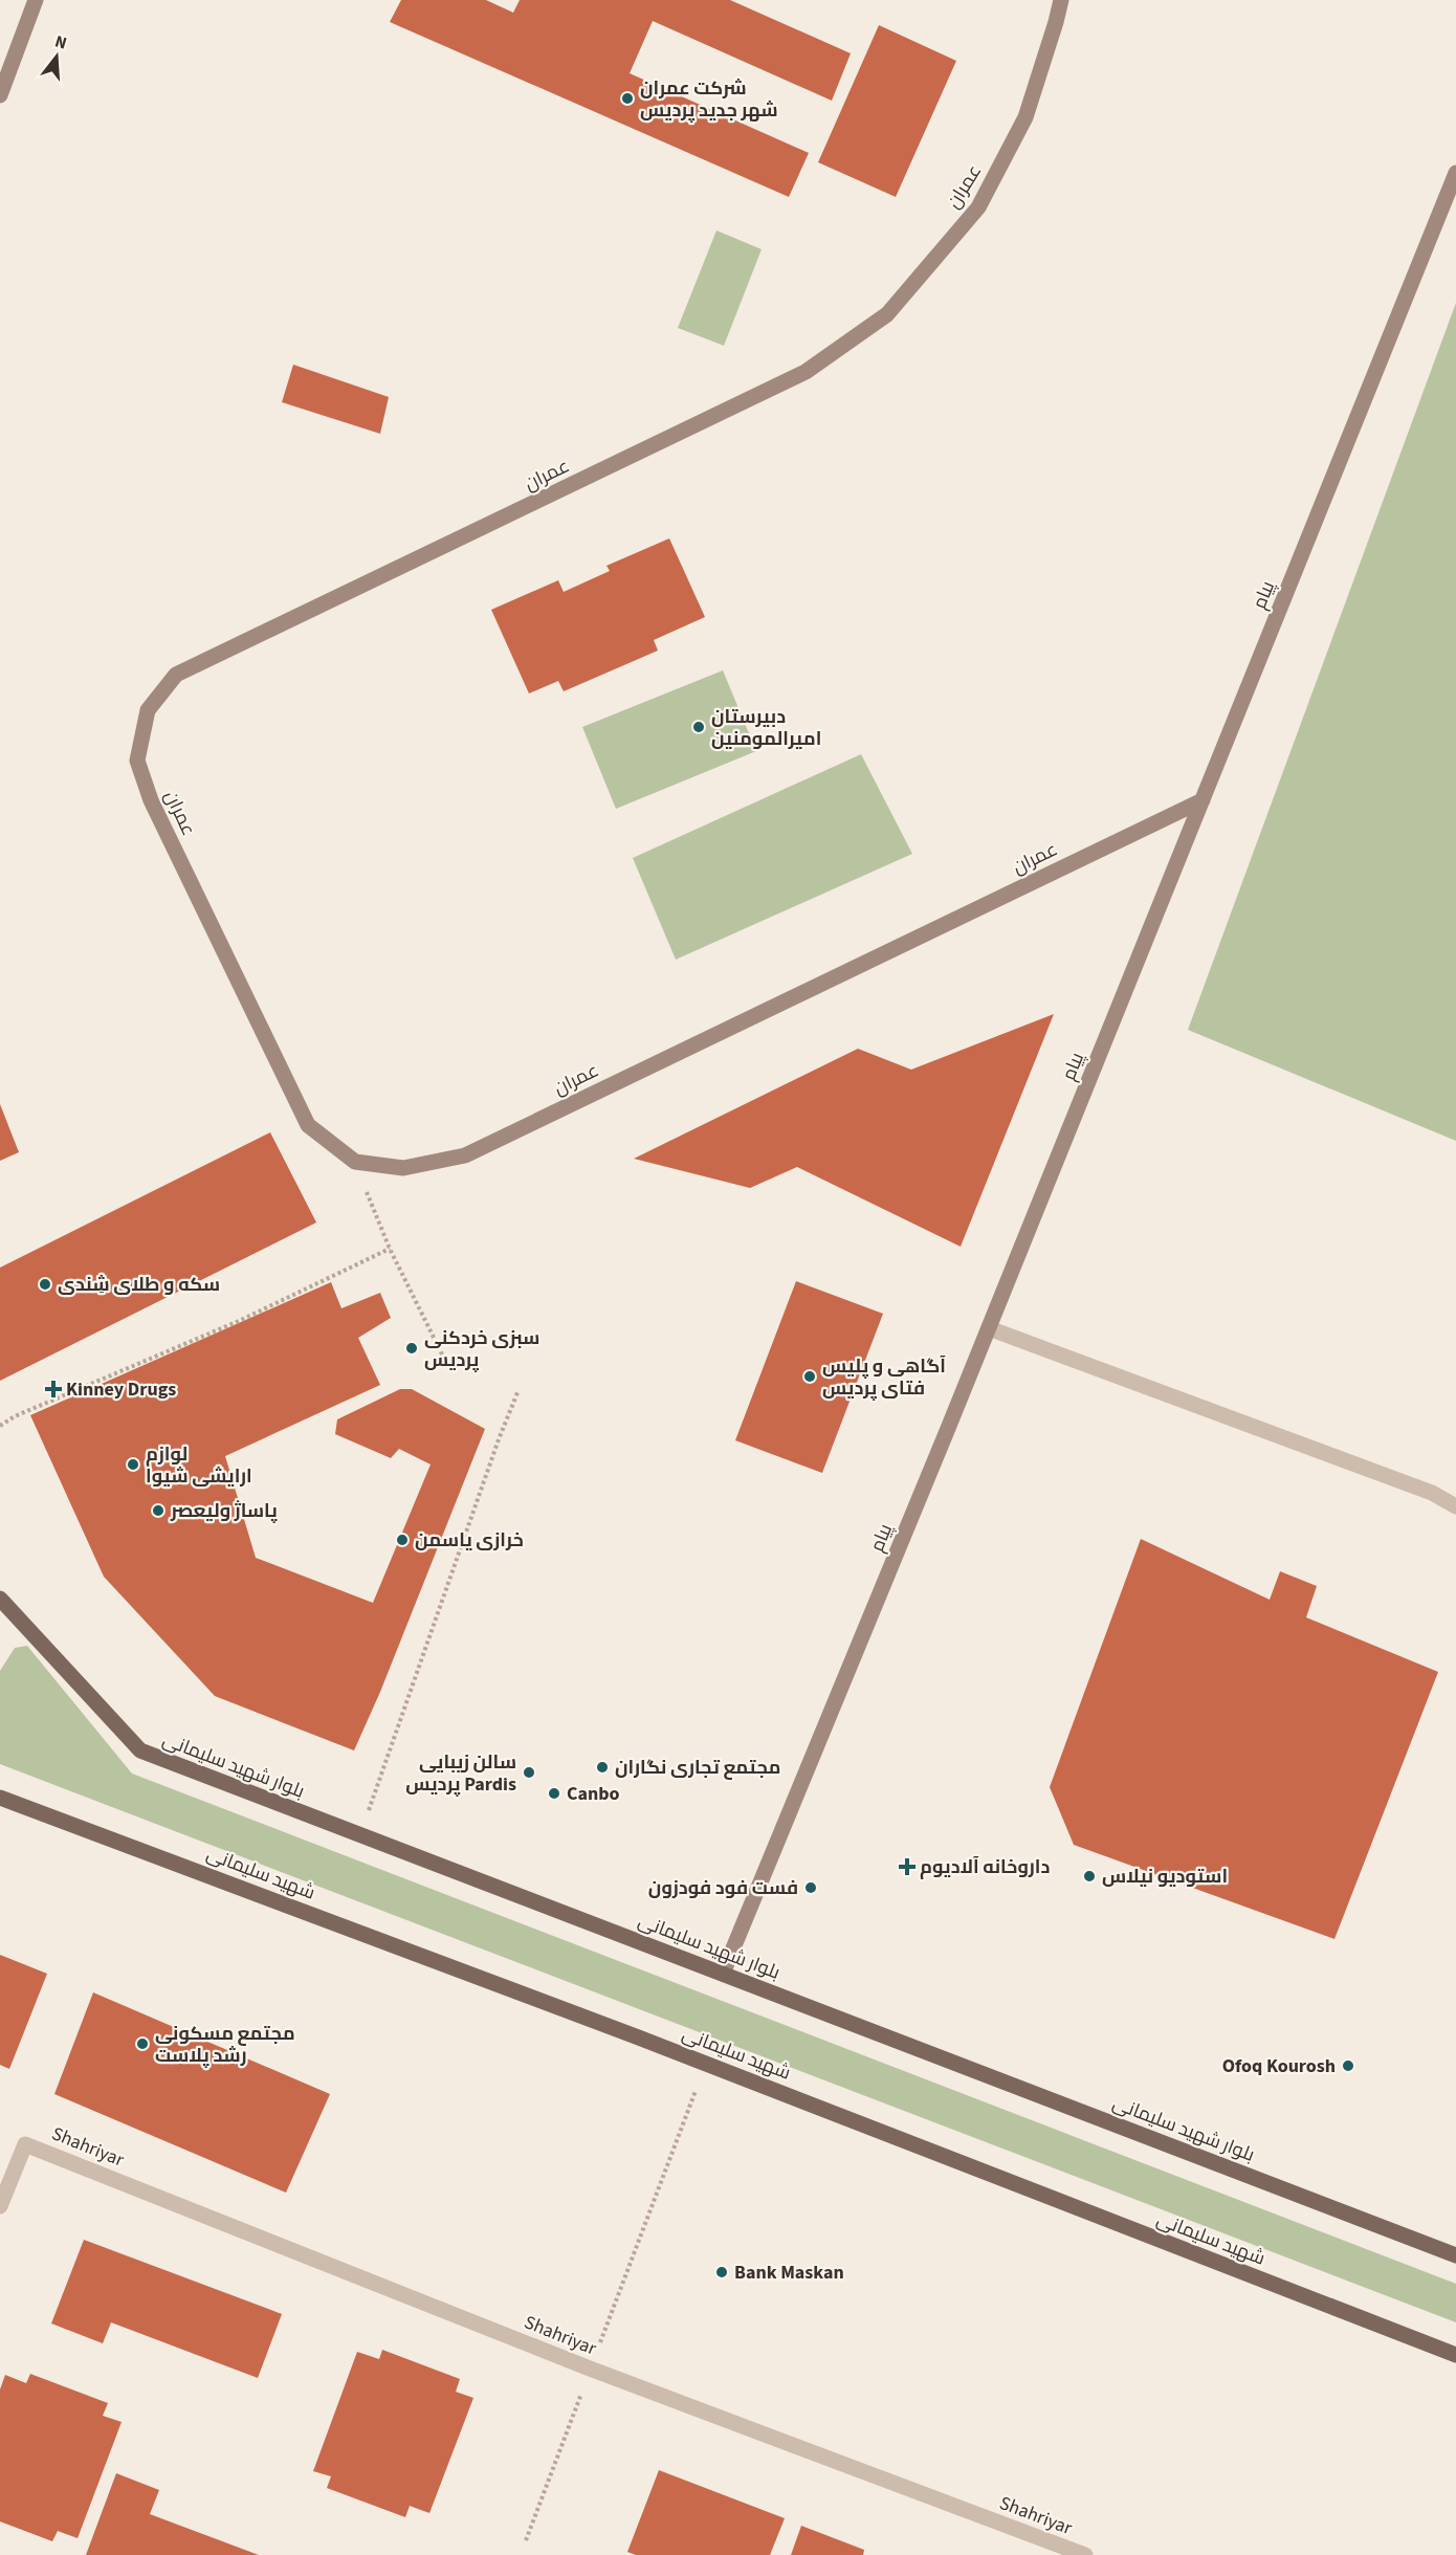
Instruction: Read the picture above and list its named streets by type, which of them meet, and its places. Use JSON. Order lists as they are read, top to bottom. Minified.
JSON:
{"streets":{"main road":["بلوار شهید سلیمانی","شهید سلیمانی"],"street":["عمران","پیام","Shahriyar"]},"crossings":[["عمران","پیام"],["پیام","بلوار شهید سلیمانی"]],"places":{"other":["شرکت عمران شهر جدید پردیس","دبیرستان امیرالمومنین","سکه و طلای شِندی","سبزی خردکنی پردیس","آگاهی و پلیس فتای پردیس","لوازم ارایشی شیوا","پاساژ ولیعصر","خرازی یاسمن","مجتمع تجاری نگاران","سالن زیبایی پردیس Pardis","Canbo","استودیو نیلاس","فست فود فودزون","مجتمع مسکونی رشد پلاست","Ofoq Kourosh","Bank Maskan"],"health":["Kinney Drugs","داروخانه آلادیوم"]},"north":"top"}
